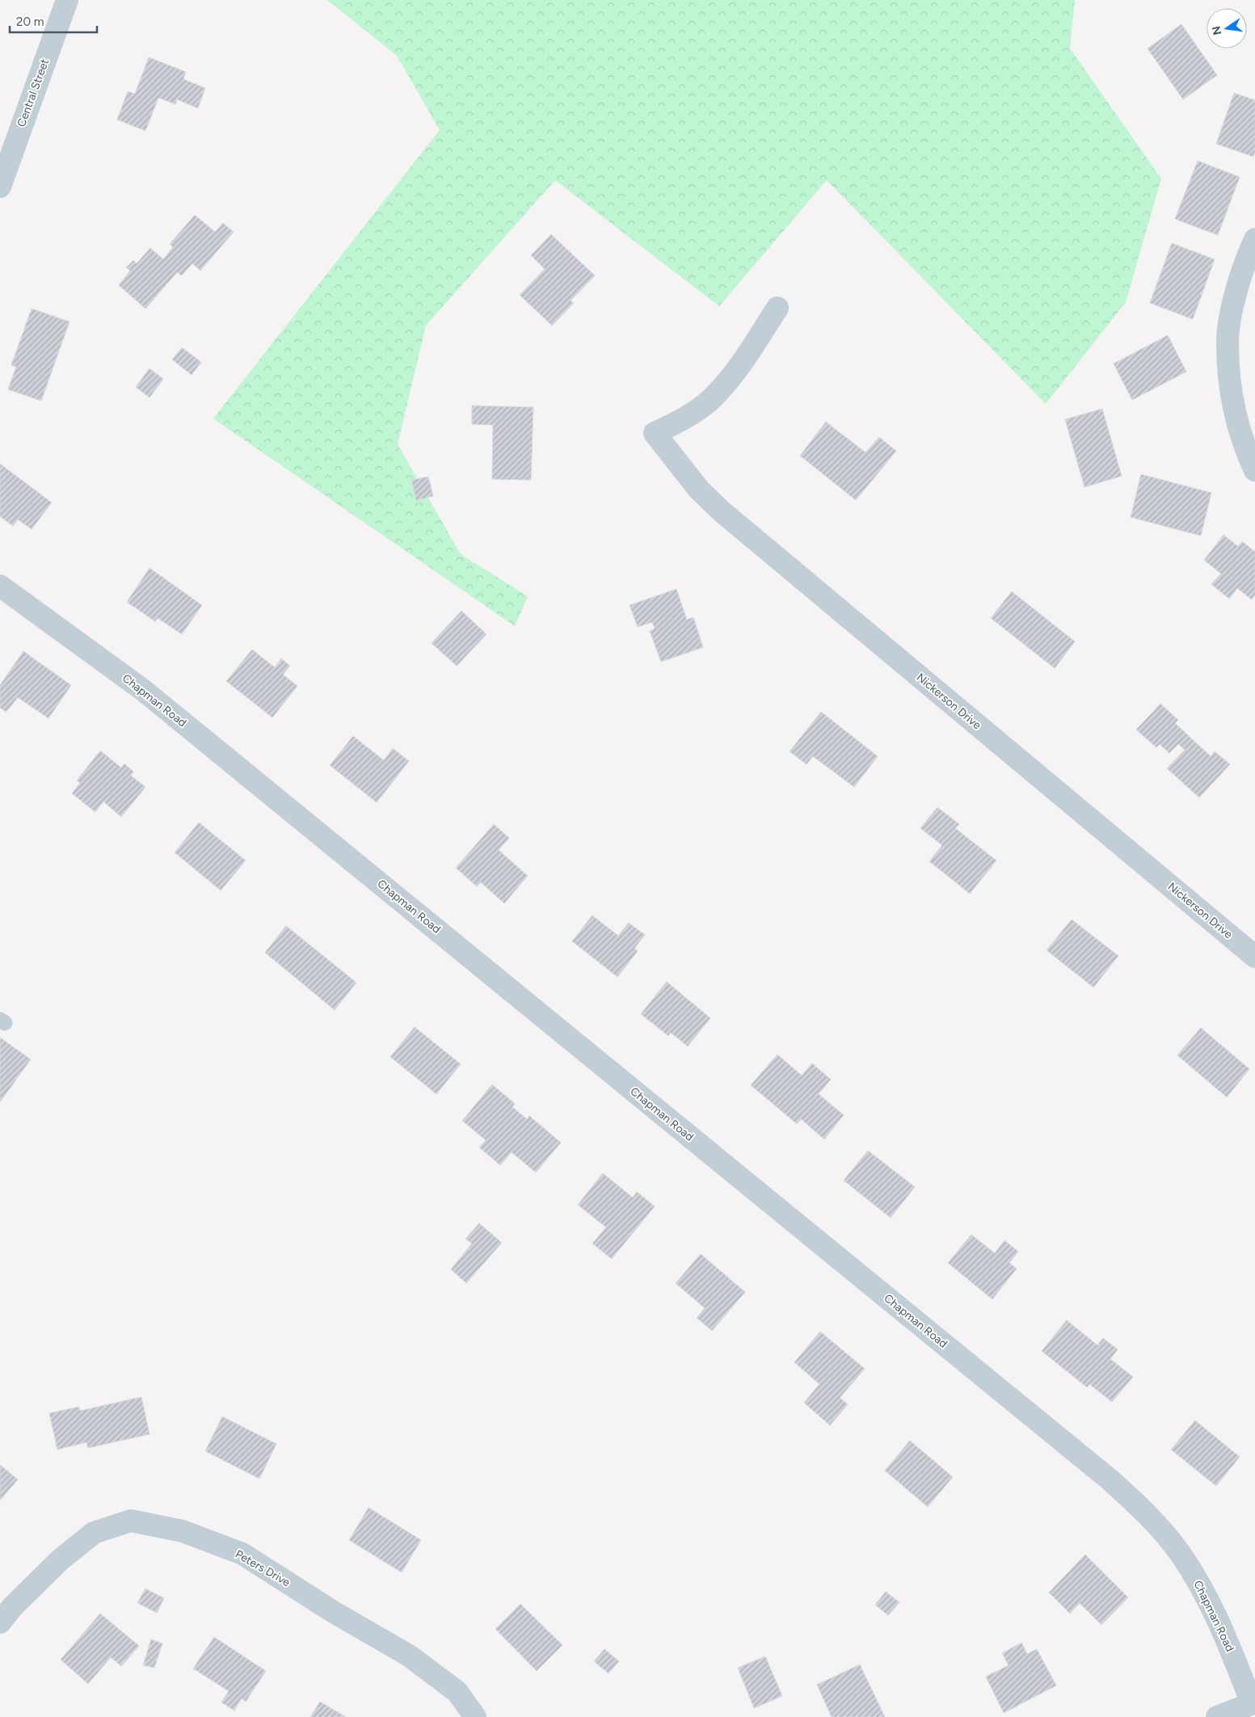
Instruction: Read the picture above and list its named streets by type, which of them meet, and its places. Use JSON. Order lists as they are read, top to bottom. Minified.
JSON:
{"streets":{"street":["Central Street","Chapman Road","Nickerson Drive","Peters Drive"]},"scale_bar":"20 m","north":"left"}
